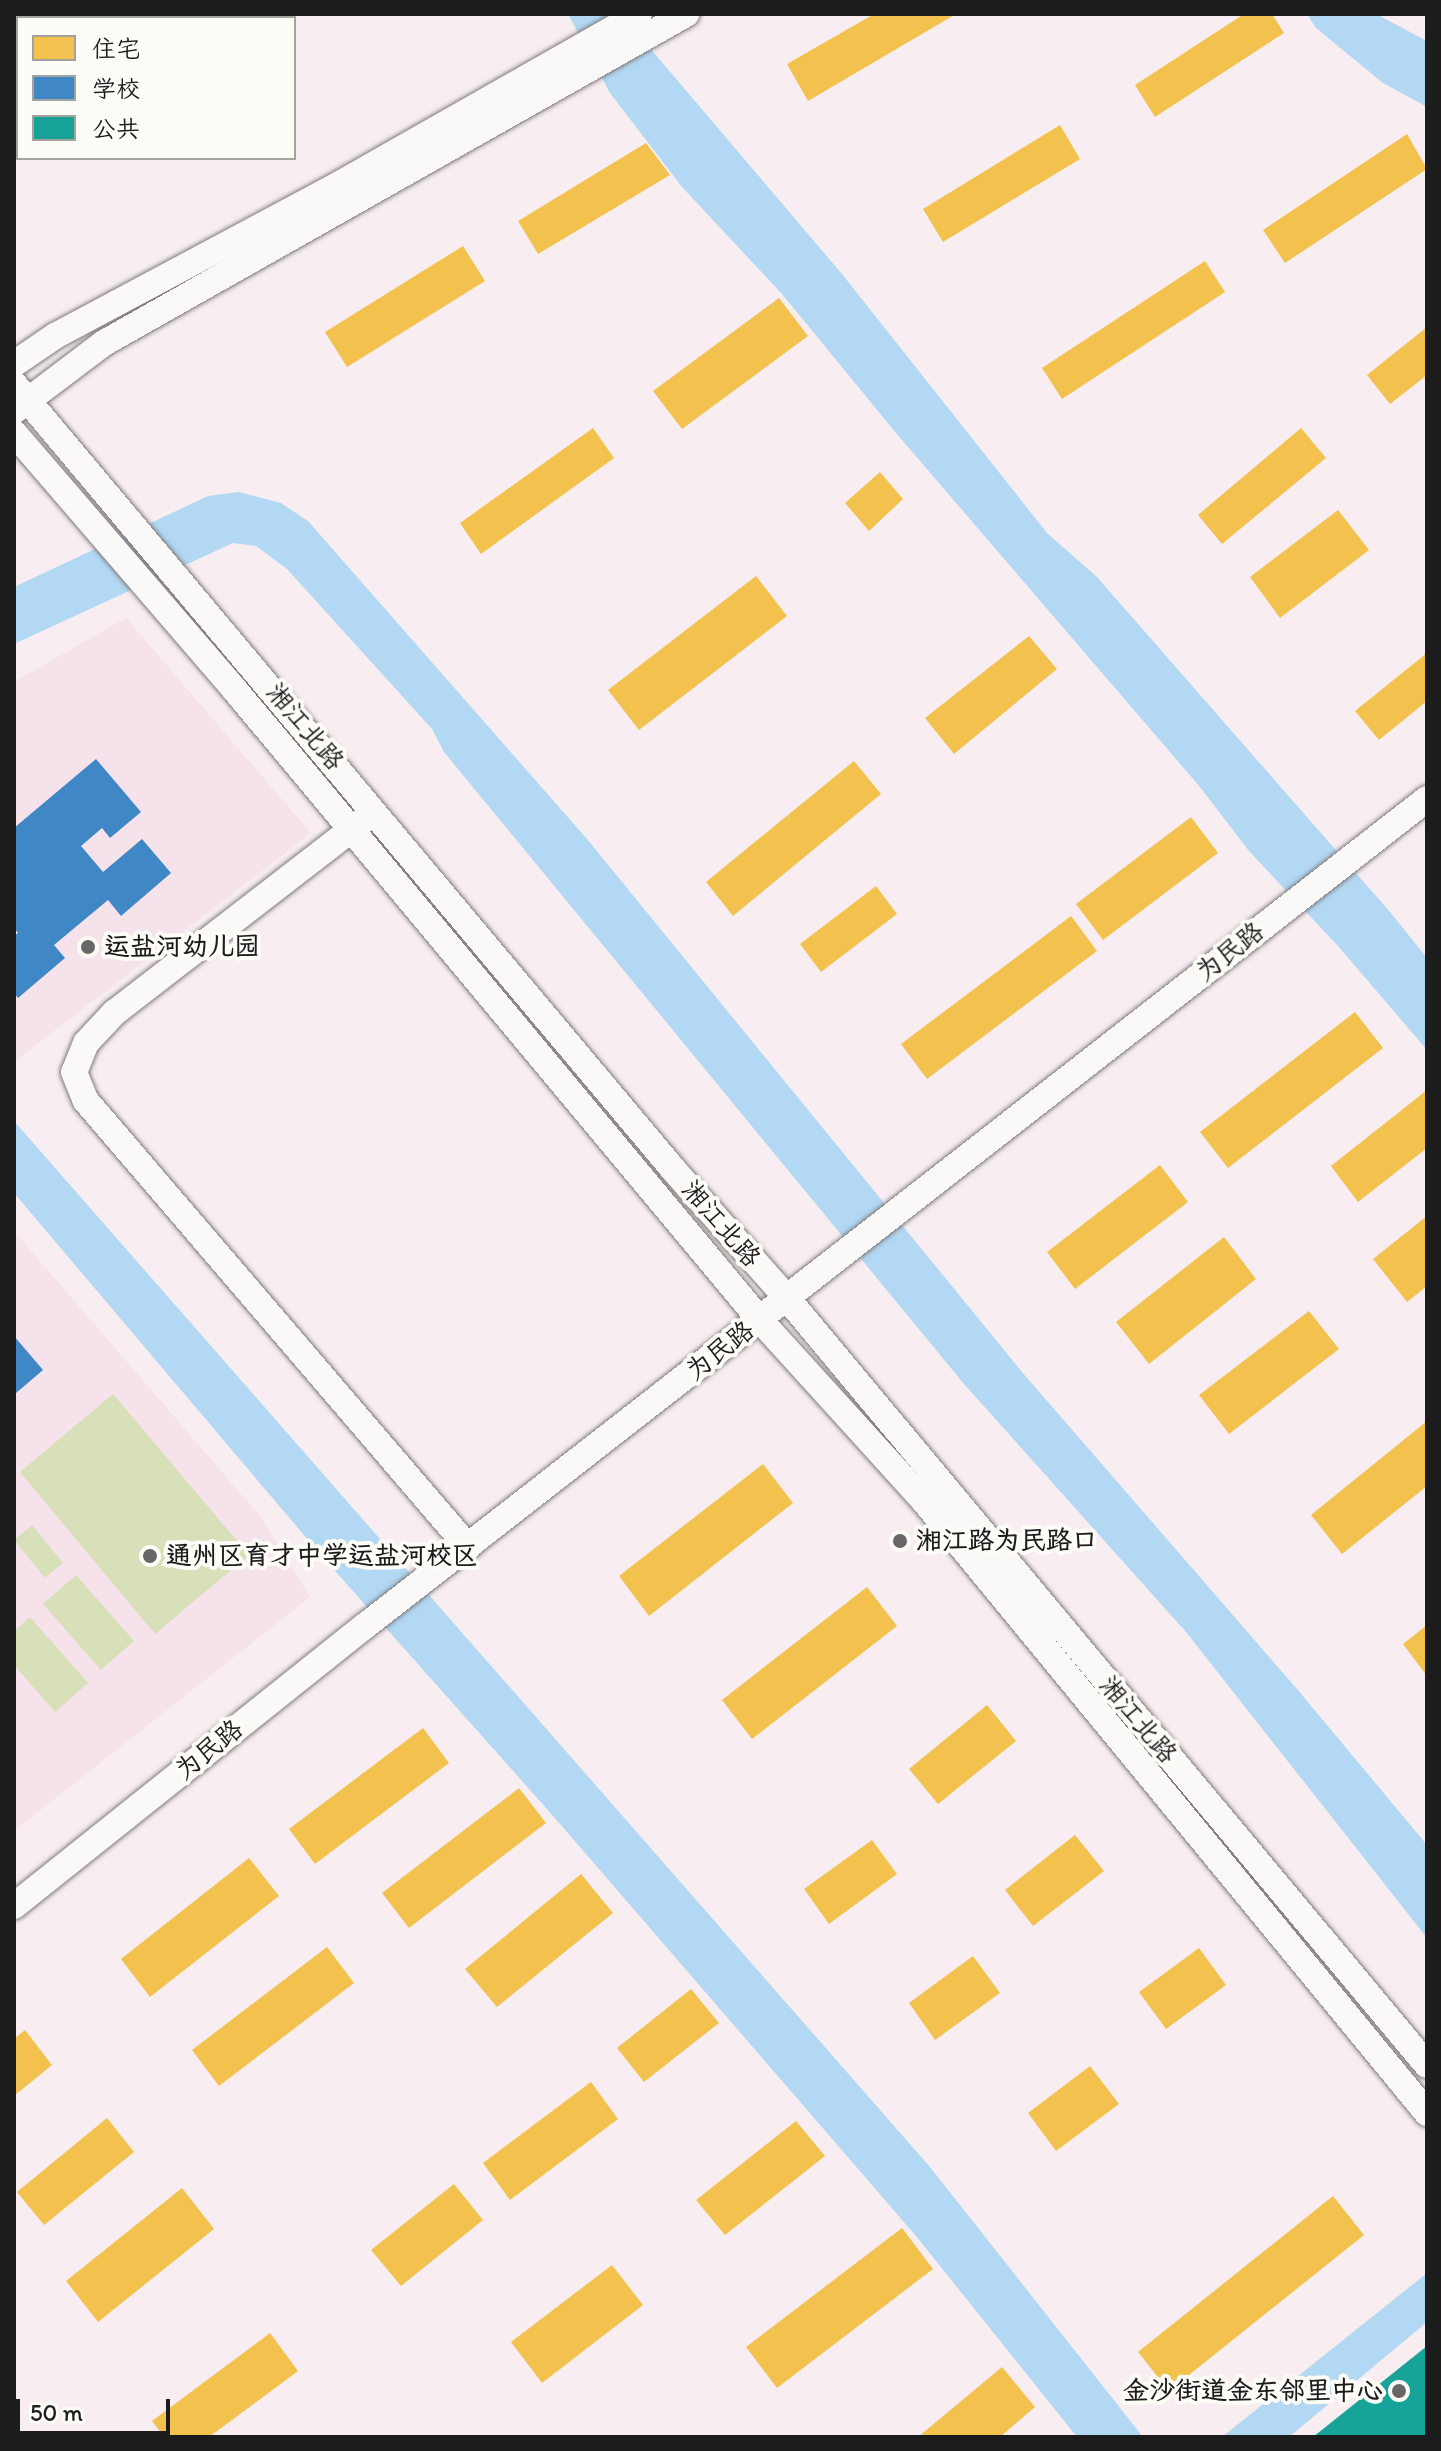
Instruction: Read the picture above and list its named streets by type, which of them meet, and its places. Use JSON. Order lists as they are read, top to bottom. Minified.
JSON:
{"streets":{"street":["湘江北路","为民路"]},"crossings":[["湘江北路","为民路"]],"places":["运盐河幼儿园","湘江路为民路口","通州区育才中学运盐河校区","金沙街道金东邻里中心"],"legend":["住宅","学校","公共"],"scale_bar":"50 m"}
